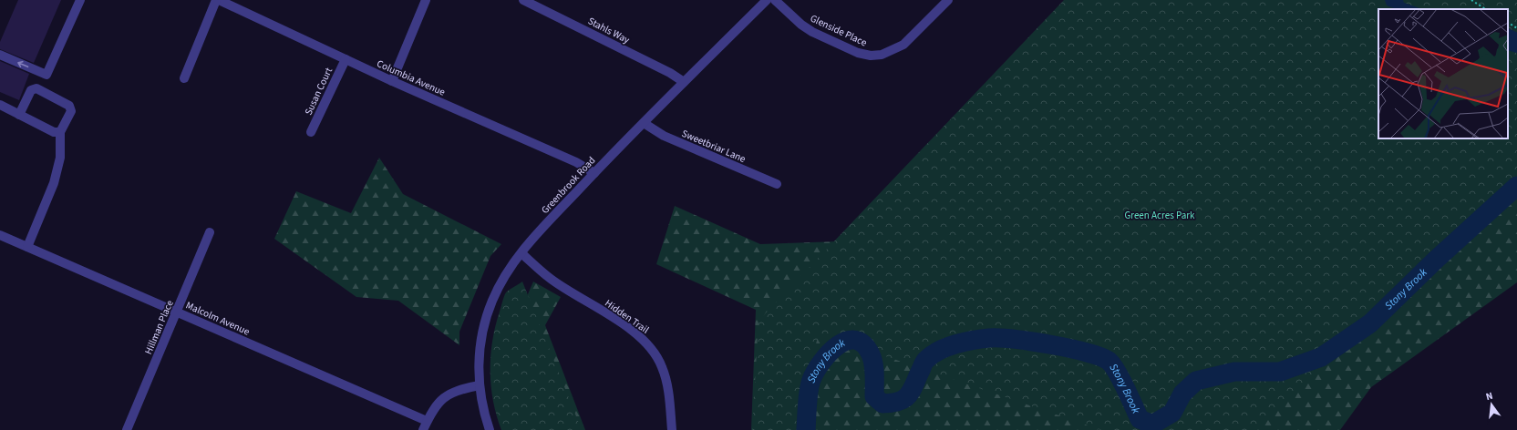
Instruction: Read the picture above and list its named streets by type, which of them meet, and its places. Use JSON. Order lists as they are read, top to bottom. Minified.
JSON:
{"streets":{"street":["Stahls Way","Glenside Place","Columbia Avenue","Susan Court","Sweetbriar Lane","Greenbrook Road","Hidden Trail","Malcolm Avenue","Hillman Place"]},"crossings":[["Stahls Way","Greenbrook Road"],["Columbia Avenue","Susan Court"],["Columbia Avenue","Greenbrook Road"],["Sweetbriar Lane","Greenbrook Road"],["Greenbrook Road","Hidden Trail"],["Malcolm Avenue","Hillman Place"]],"water":["Stony Brook"],"parks":["Green Acres Park"],"north":"top"}
